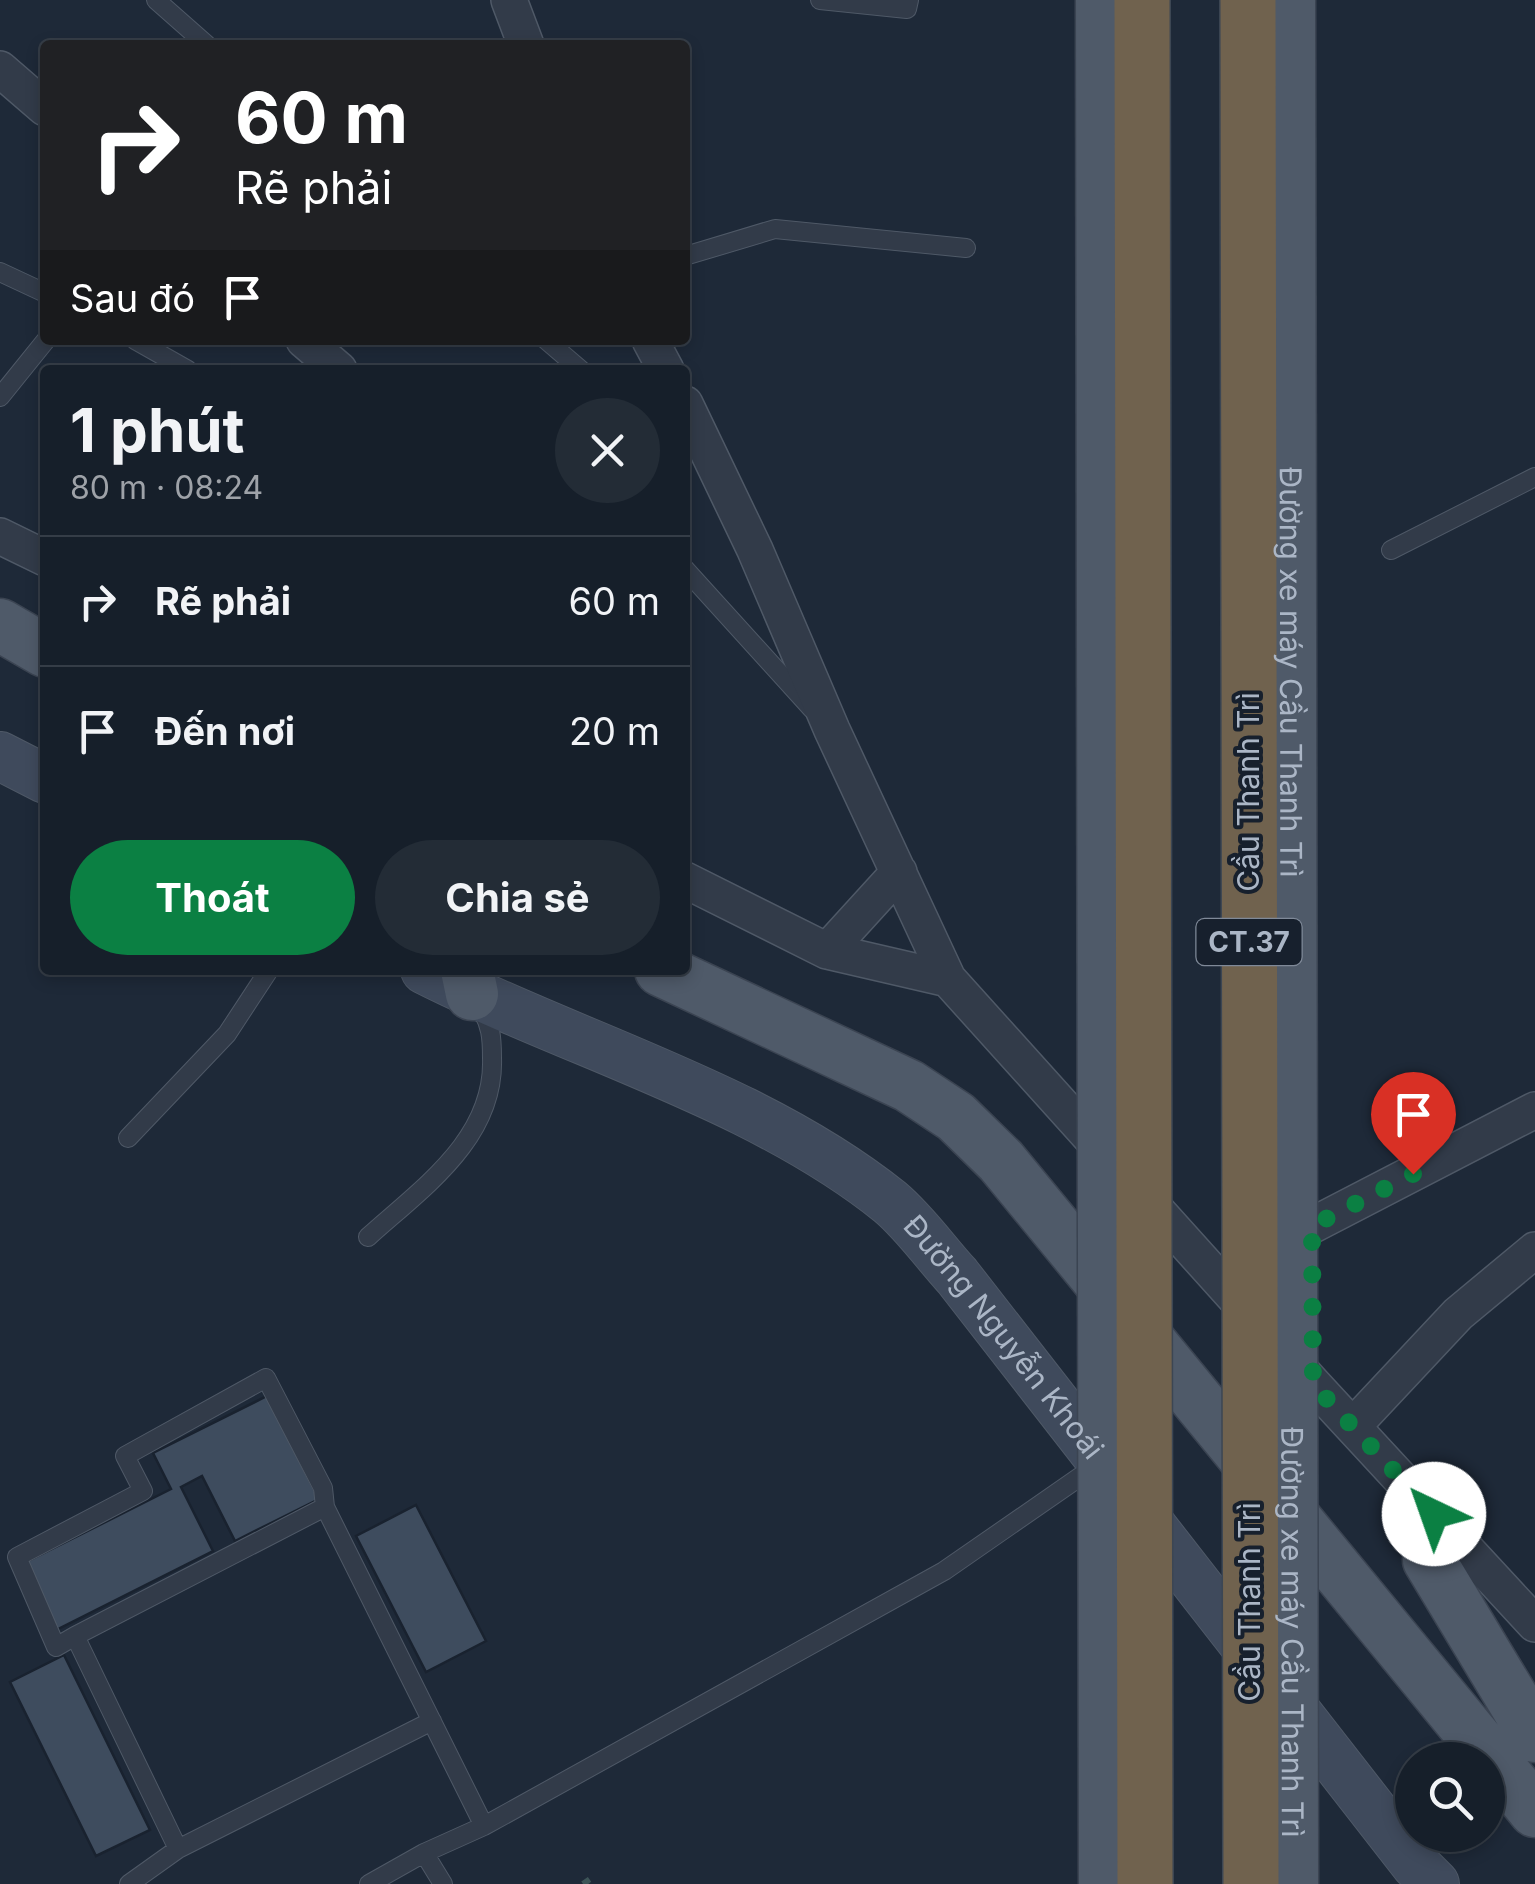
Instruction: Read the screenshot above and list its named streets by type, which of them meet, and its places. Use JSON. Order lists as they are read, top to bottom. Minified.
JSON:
{"streets":{"highway":["Cầu Thanh Trì","CT.37"],"main road":["Đường xe máy Cầu Thanh Trì"],"street":["Đường Nguyễn Khoái"]},"page":{"turn":["60 m","Rẽ phải"],"then":"Sau đó","heading":["1 phút","80 m · 08:24"],"list":[{"name":"Rẽ phải","value":"60 m"},{"name":"Đến nơi","value":"20 m"}],"buttons":["Thoát","Chia sẻ"]}}
